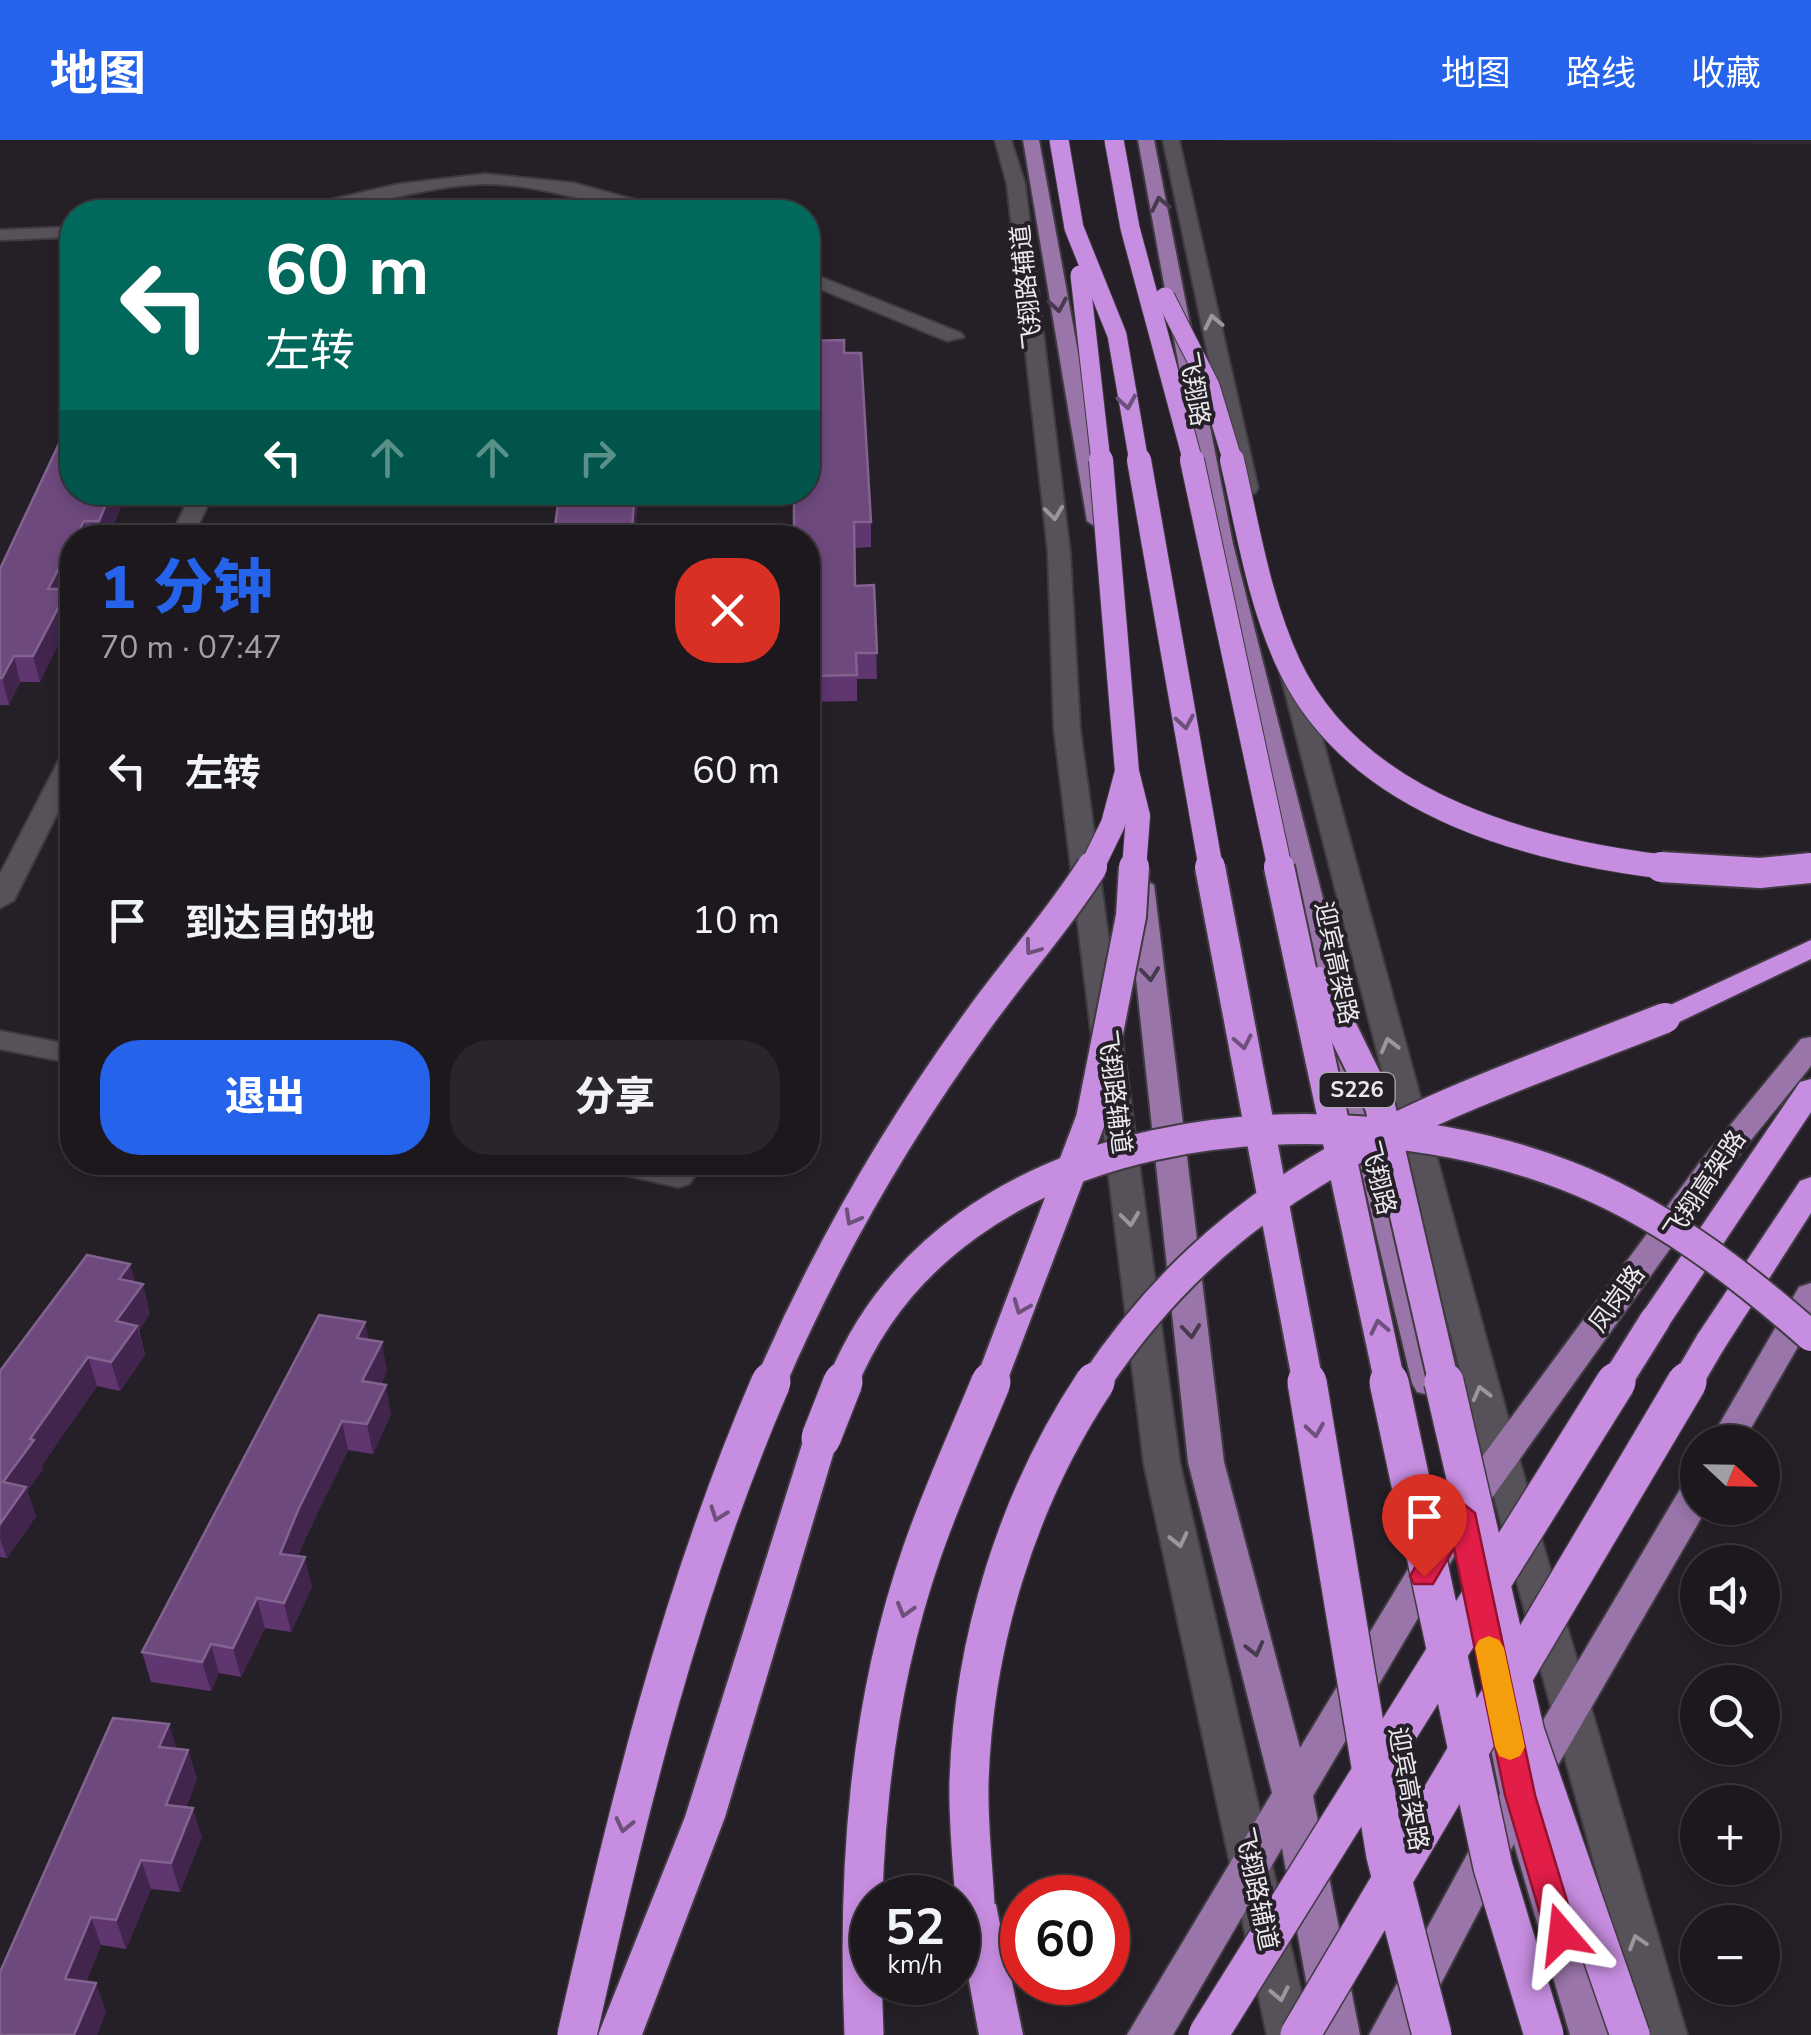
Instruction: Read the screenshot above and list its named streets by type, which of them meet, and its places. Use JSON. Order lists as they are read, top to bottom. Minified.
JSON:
{"streets":{"highway":["迎宾高架路","飞翔高架路"],"main road":["飞翔路","S226","凤岗路"],"street":["飞翔路辅道"]},"crossings":[["飞翔路辅道","凤岗路"],["飞翔路","凤岗路"]],"north":"right","page":{"header":"地图","nav":["地图","路线","收藏"],"turn":["60 m","左转"],"heading":["1 分钟","70 m · 07:47"],"list":[{"name":"左转","value":"60 m"},{"name":"到达目的地","value":"10 m"}],"buttons":["退出","分享"],"map_buttons":["+","−"],"speed":"52 km/h","limit":"60"}}
